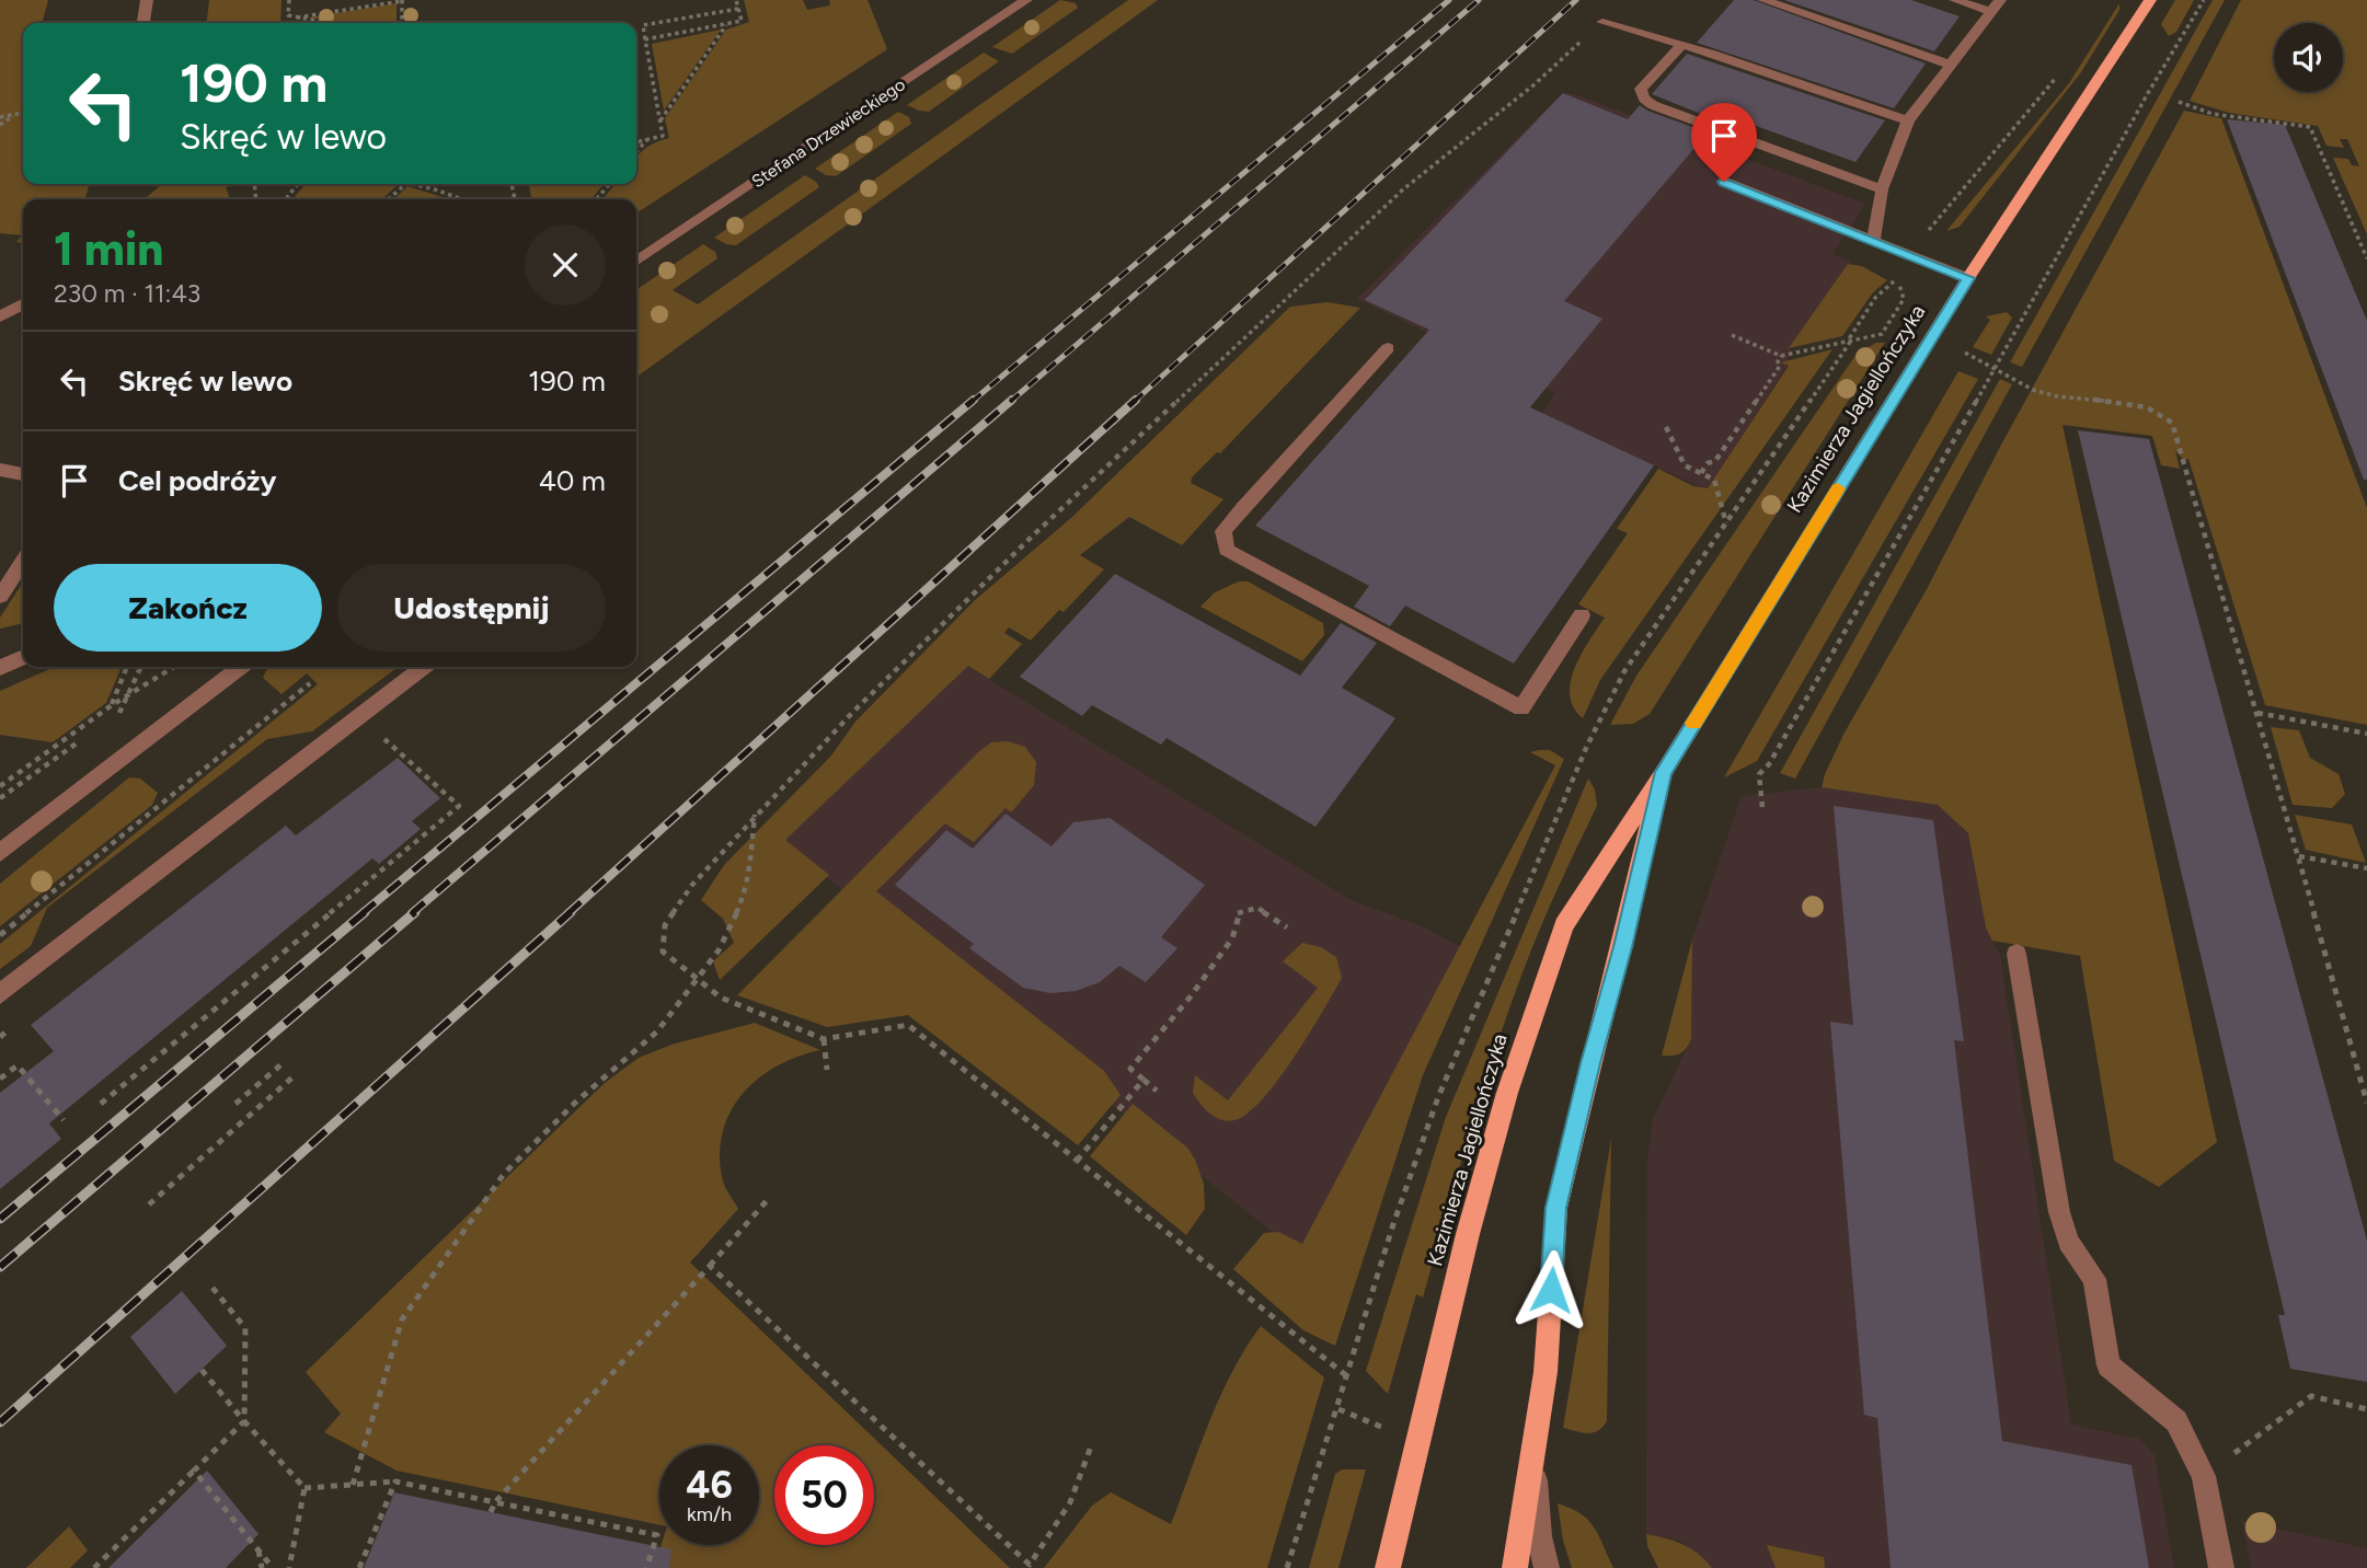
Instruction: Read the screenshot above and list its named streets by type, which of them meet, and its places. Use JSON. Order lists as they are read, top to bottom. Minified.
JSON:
{"streets":{"main road":["Kazimierza Jagiellończyka"],"street":["Stefana Drzewieckiego"]},"page":{"turn":["190 m","Skręć w lewo"],"heading":["1 min","230 m · 11:43"],"list":[{"name":"Skręć w lewo","value":"190 m"},{"name":"Cel podróży","value":"40 m"}],"buttons":["Zakończ","Udostępnij"],"speed":"46 km/h","limit":"50"}}
